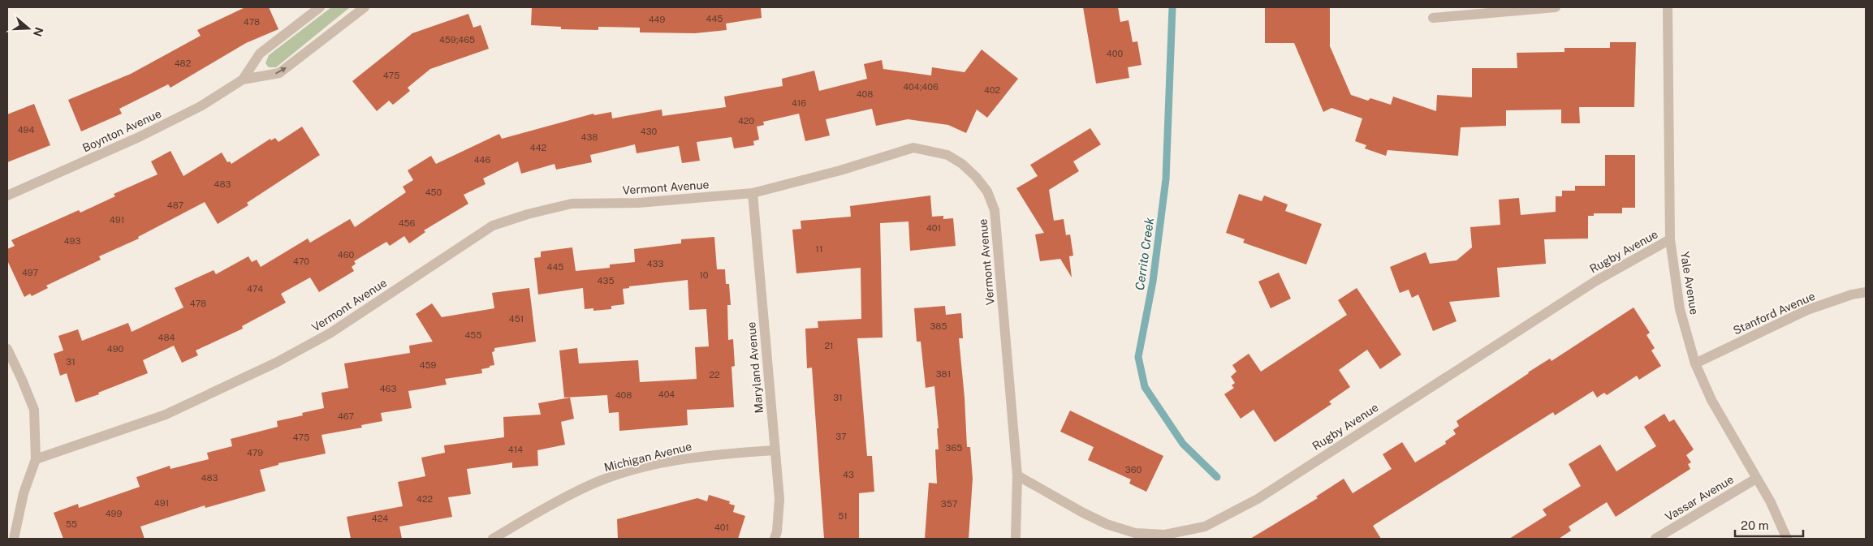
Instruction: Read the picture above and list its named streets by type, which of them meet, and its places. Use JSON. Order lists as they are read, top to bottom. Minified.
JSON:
{"streets":{"street":["Boynton Avenue","Vermont Avenue","Rugby Avenue","Yale Avenue","Stanford Avenue","Maryland Avenue","Michigan Avenue","Vassar Avenue"]},"crossings":[["Vermont Avenue","Rugby Avenue"],["Vermont Avenue","Maryland Avenue"],["Rugby Avenue","Yale Avenue"],["Yale Avenue","Stanford Avenue"],["Yale Avenue","Vassar Avenue"],["Maryland Avenue","Michigan Avenue"]],"water":["Cerrito Creek"],"house_numbers":["445","449","478","459;465","400","482","475","404;406","402","408","416","420","494","430","438","442","446","483","450","487","491","456","401","493","11","460","470","433","445","497","10","435","474","478","451","385","455","484","21","490","31","459","381","22","463","404","408","31","467","37","475","365","414","479","360","43","483","422","491","357","499","51","424","55","401"],"scale_bar":"20 m","north":"right"}
